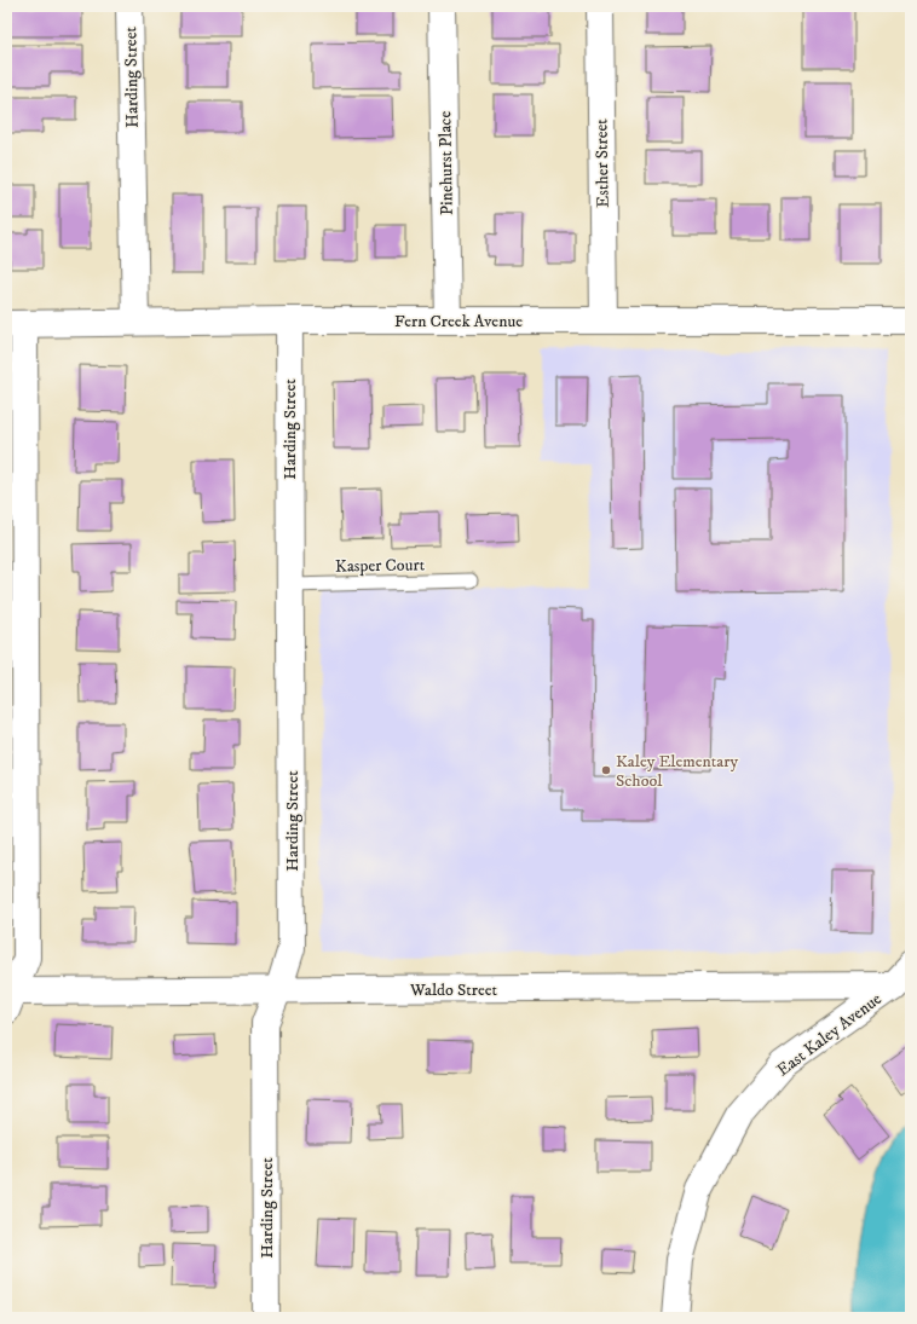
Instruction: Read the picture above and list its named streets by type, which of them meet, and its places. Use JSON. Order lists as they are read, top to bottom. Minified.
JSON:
{"streets":{"street":["Harding Street","Pinehurst Place","Esther Street","Fern Creek Avenue","Waldo Street","East Kaley Avenue"],"lane":["Kasper Court"]},"crossings":[["Harding Street","Fern Creek Avenue"],["Harding Street","Kasper Court"],["Harding Street","Waldo Street"],["Pinehurst Place","Fern Creek Avenue"],["Esther Street","Fern Creek Avenue"],["Waldo Street","East Kaley Avenue"]],"places":["Kaley Elementary School"]}
